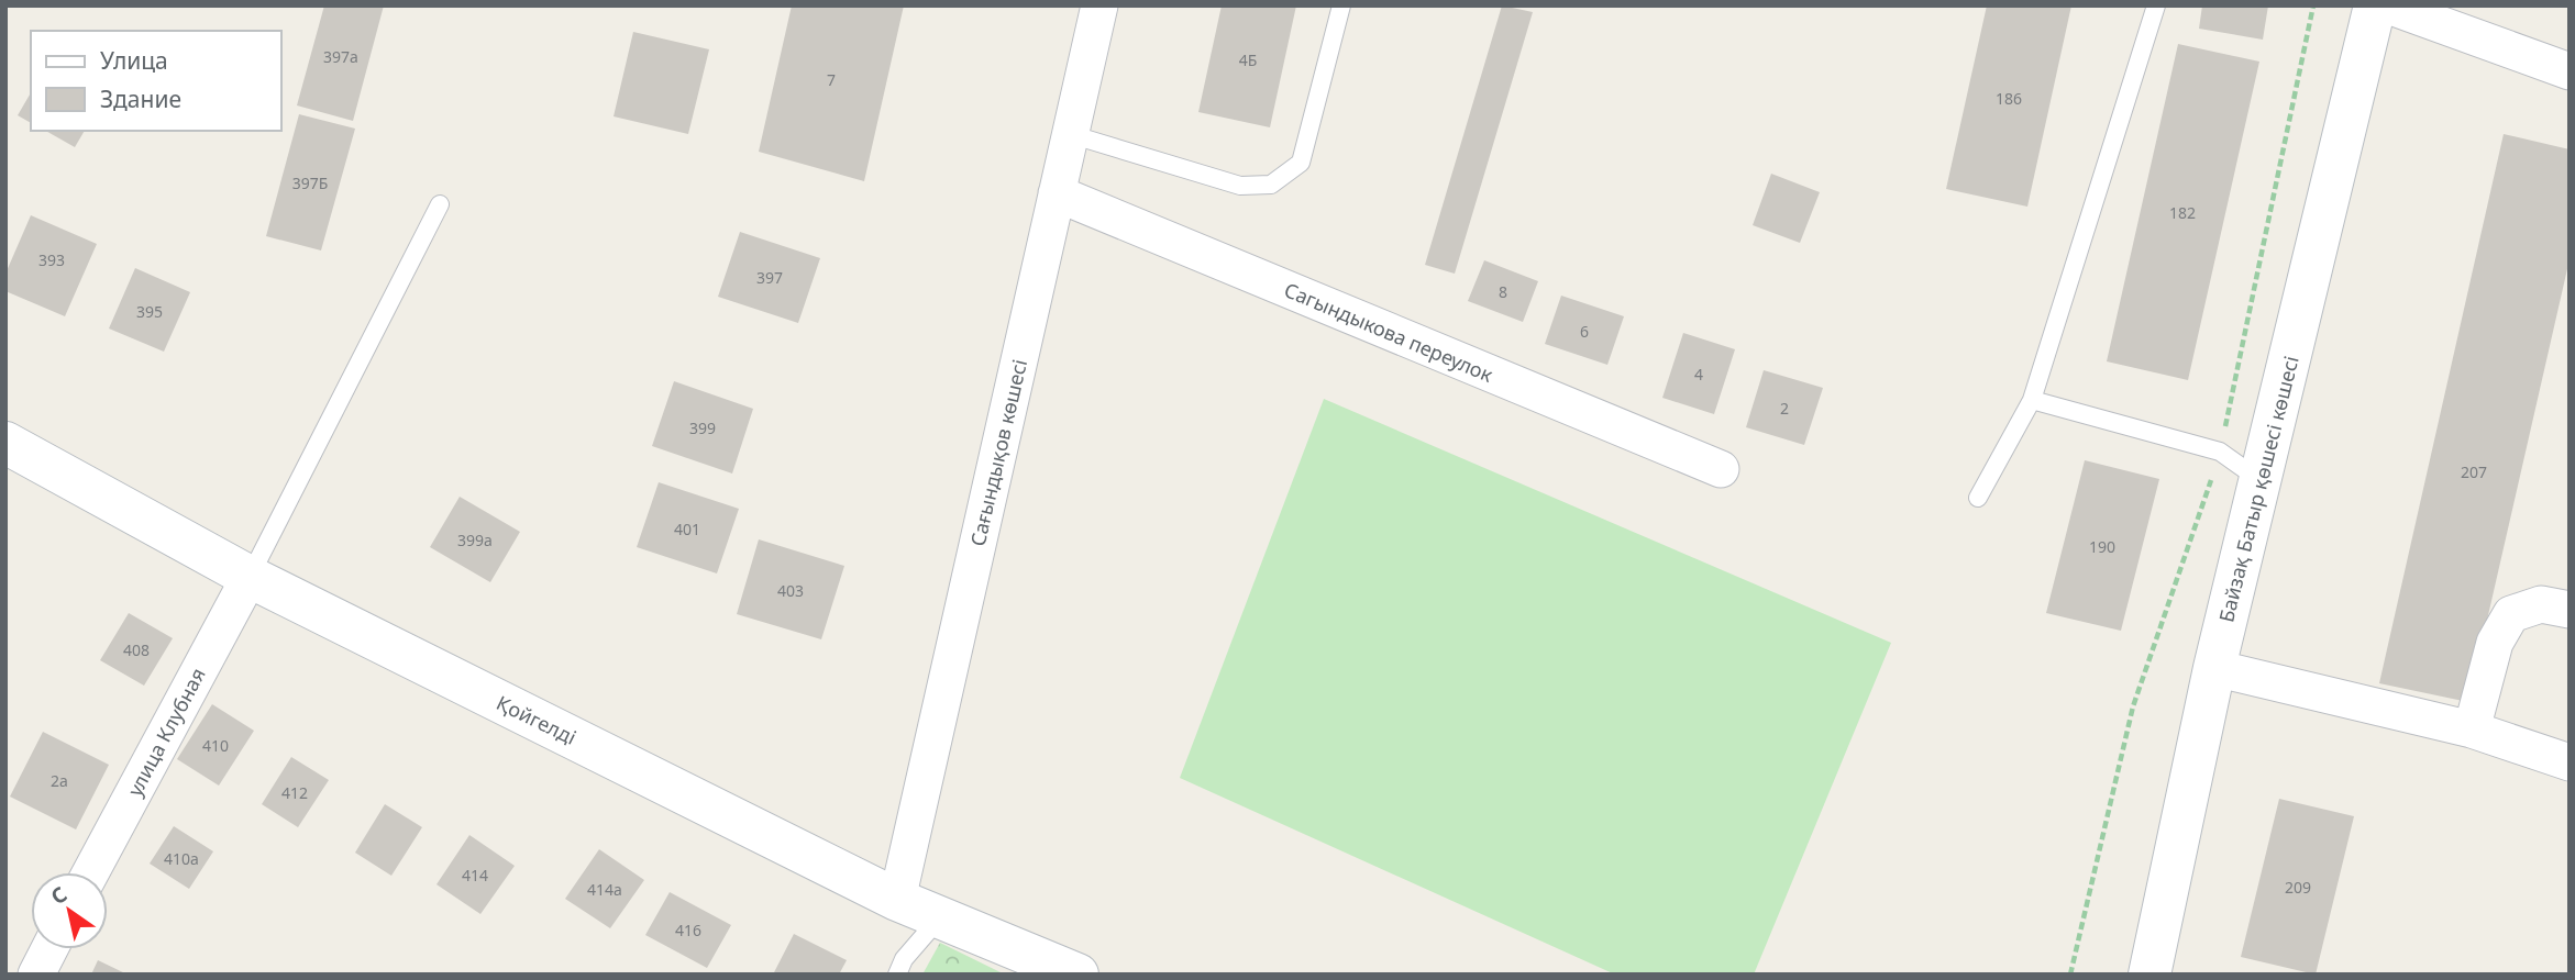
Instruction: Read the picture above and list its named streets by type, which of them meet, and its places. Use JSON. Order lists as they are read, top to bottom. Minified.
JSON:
{"streets":{"street":["Сагындыкова переулок","Сағындықов көшесі","Байзақ Батыр қөшесі көшесі","Қойгелді","улица Клубная"]},"crossings":[["Сагындыкова переулок","Сағындықов көшесі"],["Сағындықов көшесі","Қойгелді"],["Қойгелді","улица Клубная"]],"house_numbers":["397а","4Б","7","186","397Б","182","393","397","8","395","6","4","2","399","207","401","399а","190","403","408","410","2а","412","410а","414","209","414а","416"],"legend":["Улица","Здание"],"north":"top left"}
